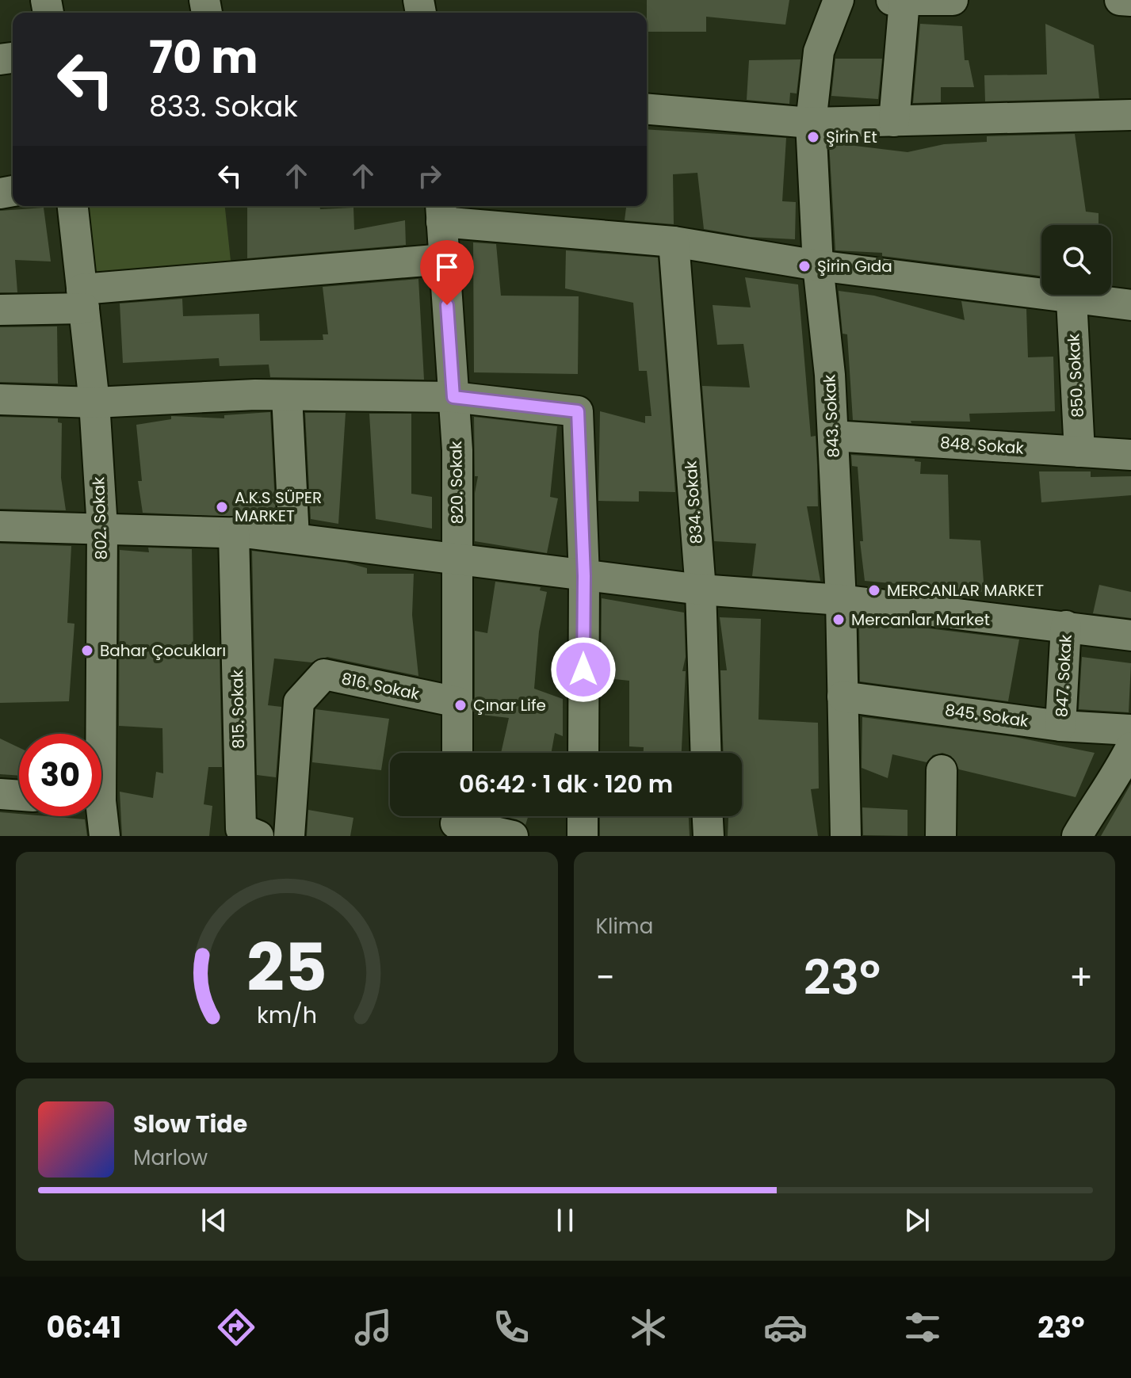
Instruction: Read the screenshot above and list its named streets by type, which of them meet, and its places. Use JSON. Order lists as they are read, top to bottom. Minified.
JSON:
{"streets":{"street":["850. Sokak","843. Sokak","848. Sokak","820. Sokak","834. Sokak","802. Sokak","847. Sokak","816. Sokak","815. Sokak","845. Sokak"]},"crossings":[["850. Sokak","848. Sokak"],["843. Sokak","848. Sokak"],["843. Sokak","845. Sokak"],["820. Sokak","816. Sokak"],["847. Sokak","845. Sokak"]],"places":["Şirin Et","Şirin Gıda","A.K.S SÜPER MARKET","MERCANLAR MARKET","Mercanlar Market","Bahar Çocukları","Çınar Life"],"page":{"turn":["70 m","833. Sokak"],"limit":"30","trip":"06:42 · 1 dk · 120 m","tile":"Klima","heat":["−","23°","+"],"song":["Slow Tide","Marlow"],"tabs":["06:41","23°"],"gauge":["25","km/h"]}}
